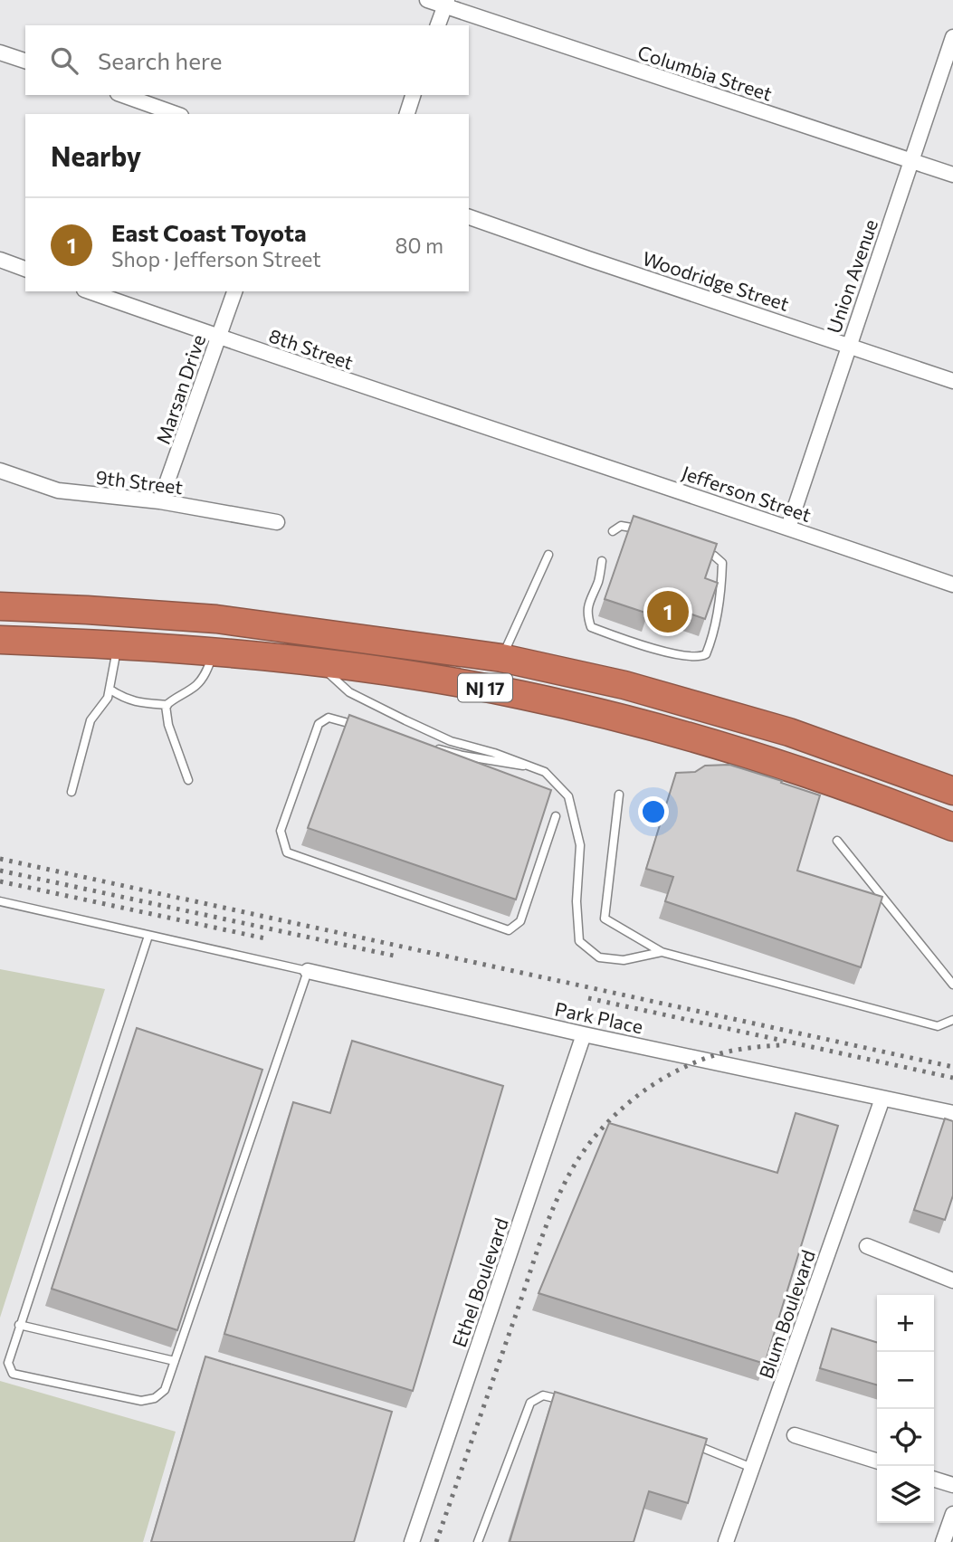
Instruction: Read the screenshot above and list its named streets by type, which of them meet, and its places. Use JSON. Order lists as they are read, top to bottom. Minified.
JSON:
{"streets":{"highway":["NJ 17"],"street":["Columbia Street","Union Avenue","Woodridge Street","8th Street","Marsan Drive","9th Street","Jefferson Street","Park Place","Ethel Boulevard","Blum Boulevard"]},"crossings":[["Columbia Street","Union Avenue"],["Union Avenue","Woodridge Street"],["Union Avenue","Jefferson Street"],["8th Street","Marsan Drive"],["8th Street","Jefferson Street"],["Marsan Drive","9th Street"],["Park Place","Ethel Boulevard"],["Park Place","Blum Boulevard"]],"page":{"search":"Search here","heading":"Nearby","list":[{"mark":"1","name":"East Coast Toyota","note":"Shop · Jefferson Street","value":"80 m"}],"pins":"1","map_buttons":["+","−"]}}
